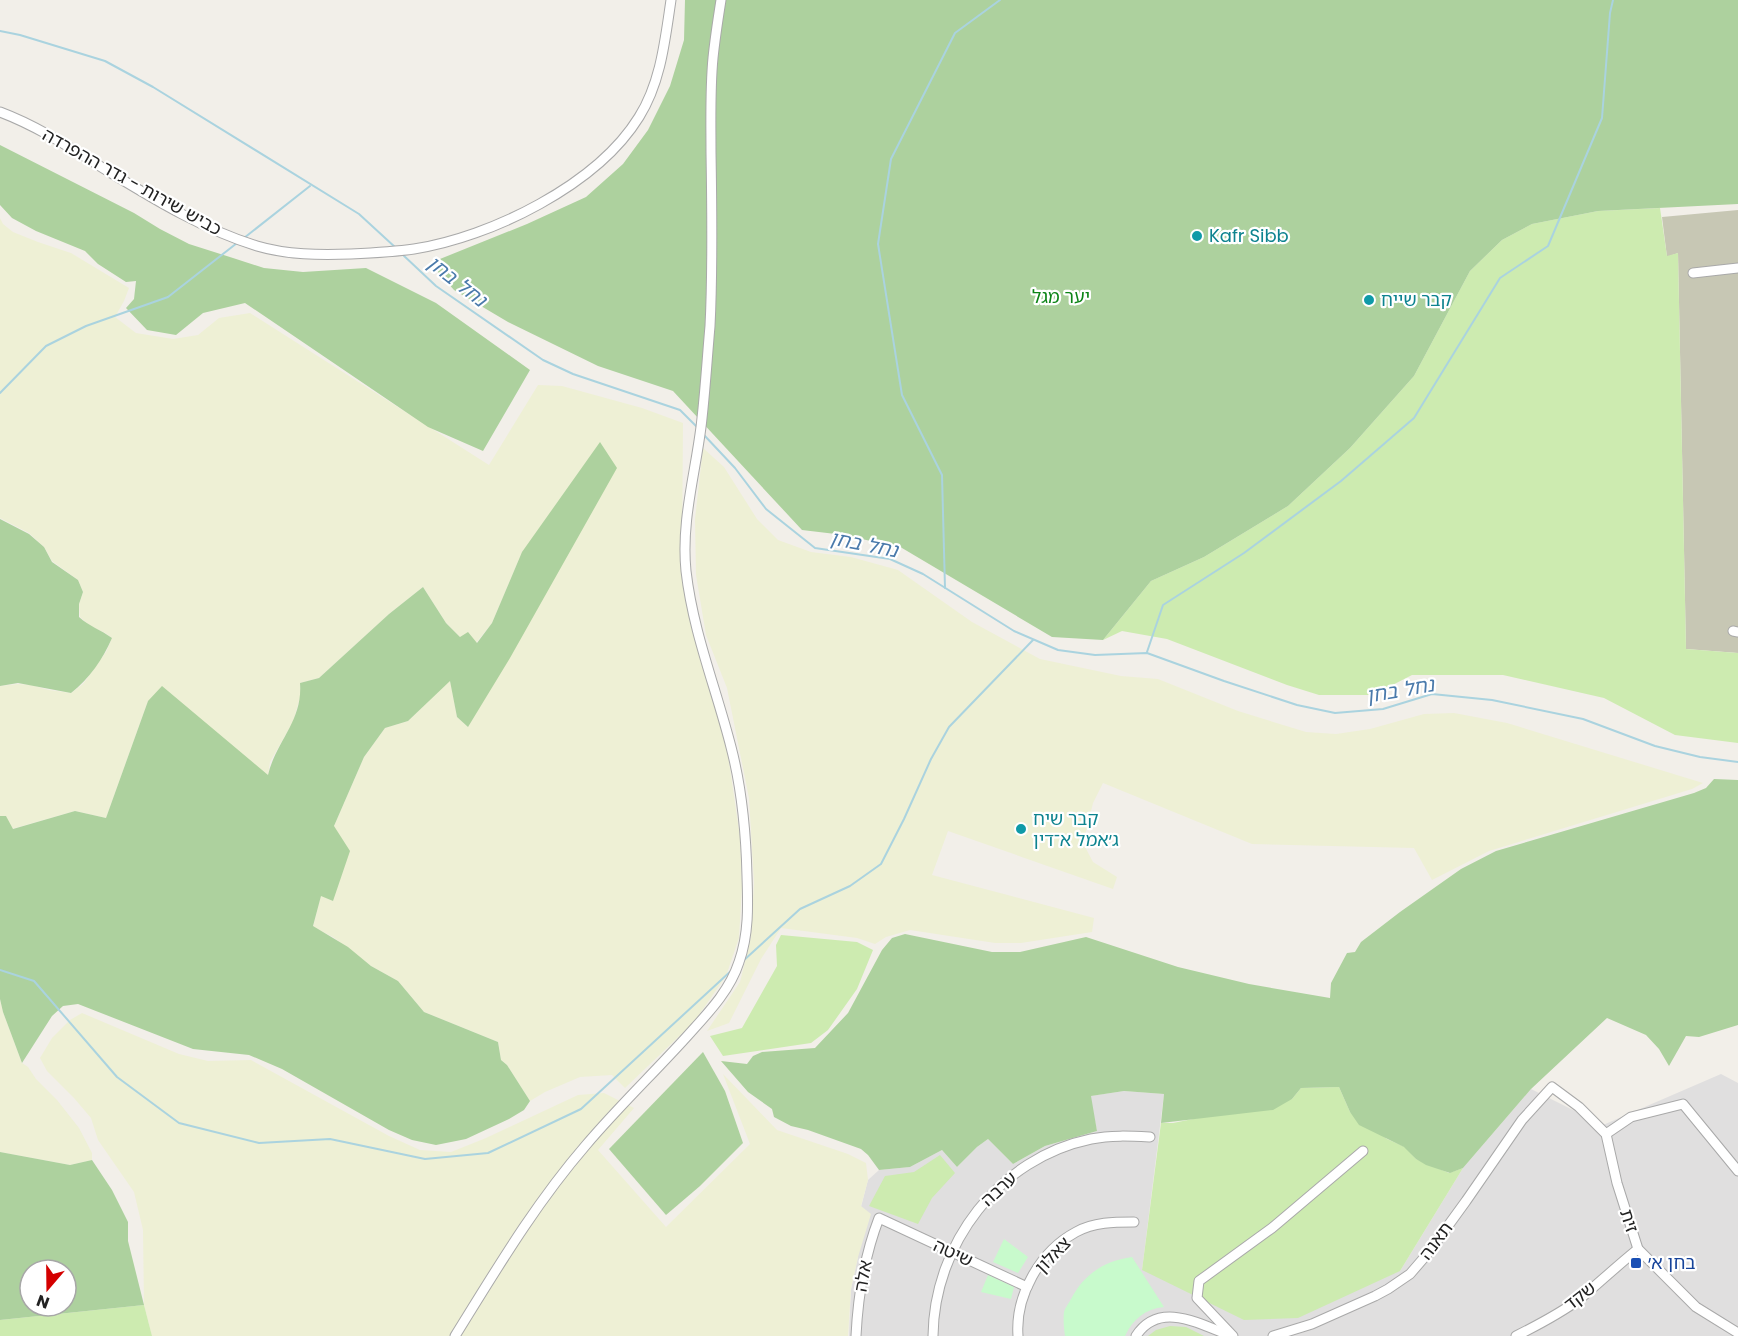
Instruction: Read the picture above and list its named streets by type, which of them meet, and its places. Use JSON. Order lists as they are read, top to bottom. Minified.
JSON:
{"streets":{"street":["כביש שירות - גדר ההפרדה","ערבה","זית","תאנה","שיטה","צאלון","אלה","שקד"]},"crossings":[["ערבה","שיטה"],["זית","תאנה"],["זית","שקד"],["שיטה","צאלון"],["שיטה","אלה"]],"water":["נחל בחן"],"parks":["יער מגל"],"places":{"other":["Kafr Sibb","קבר שייח","קבר שיח ג׳אמל א־דין"],"transit":["בחן א׳"]},"north":"bottom"}
